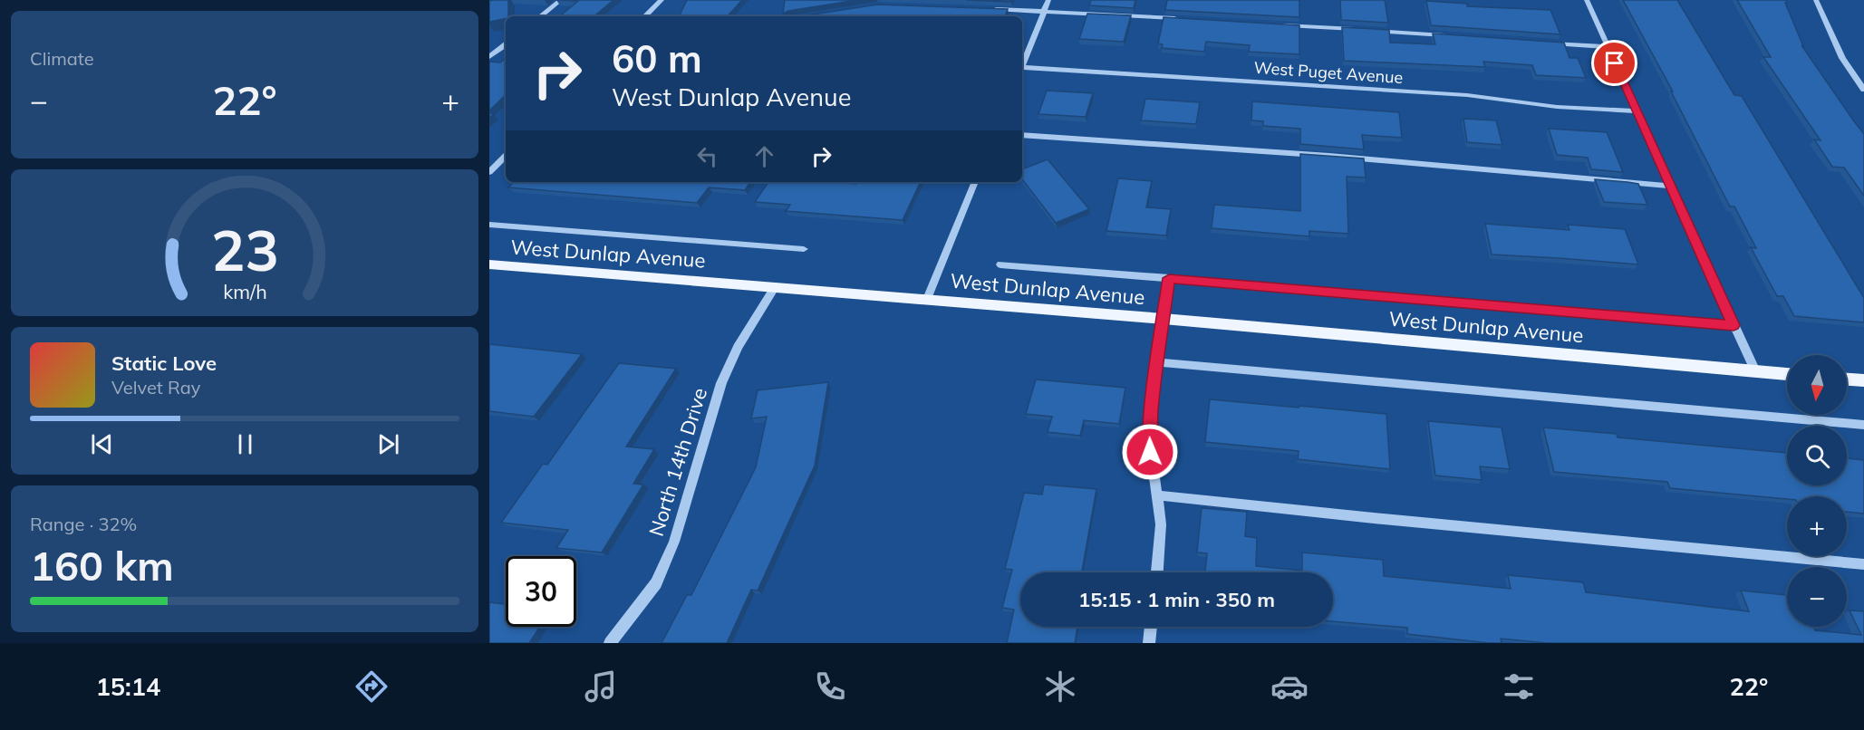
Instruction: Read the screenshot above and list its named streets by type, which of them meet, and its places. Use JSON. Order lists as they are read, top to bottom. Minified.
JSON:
{"streets":{"main road":["West Dunlap Avenue"],"street":["West Puget Avenue","North 14th Drive"]},"crossings":[["West Dunlap Avenue","North 14th Drive"]],"north":"bottom","page":{"tile":["Climate",["Range · 32%","160 km"]],"turn":["60 m","West Dunlap Avenue"],"heat":["−","22°","+"],"song":["Static Love","Velvet Ray"],"map_buttons":["+","−"],"limit":"30","trip":"15:15 · 1 min · 350 m","tabs":["15:14","22°"],"gauge":["23","km/h"]}}
